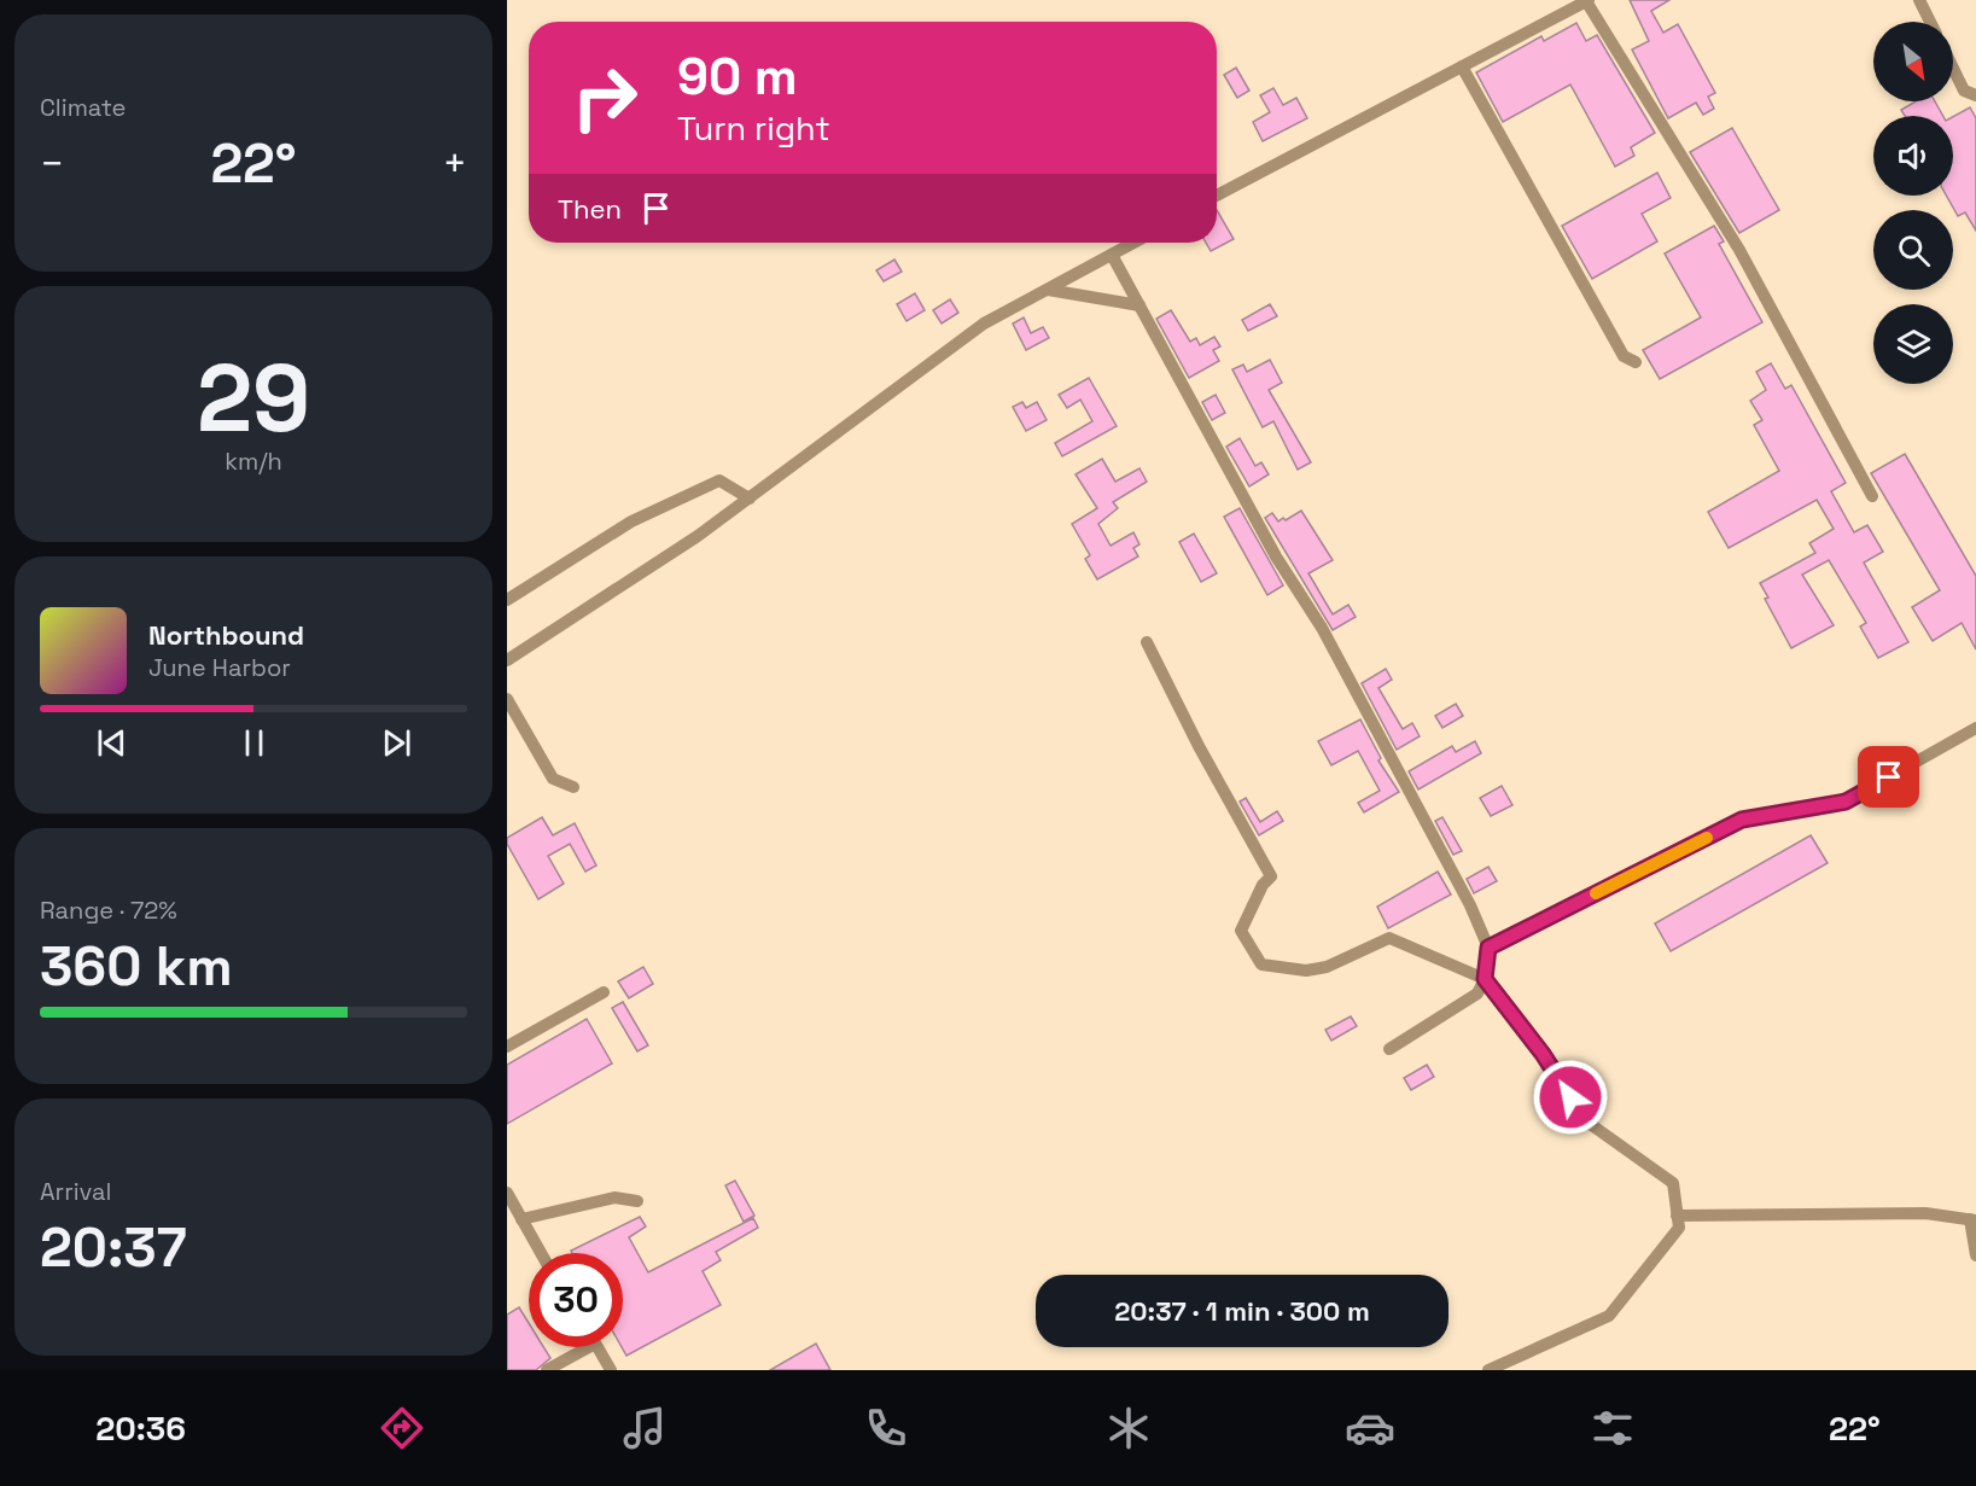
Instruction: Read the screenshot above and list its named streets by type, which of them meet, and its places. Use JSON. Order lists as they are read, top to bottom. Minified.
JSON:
{"north":"bottom right","page":{"tile":["Climate",["29","km/h"],["Range · 72%","360 km"],["Arrival","20:37"]],"turn":["90 m","Turn right"],"heat":["−","22°","+"],"then":"Then","song":["Northbound","June Harbor"],"limit":"30","trip":"20:37 · 1 min · 300 m","tabs":["20:36","22°"]}}
